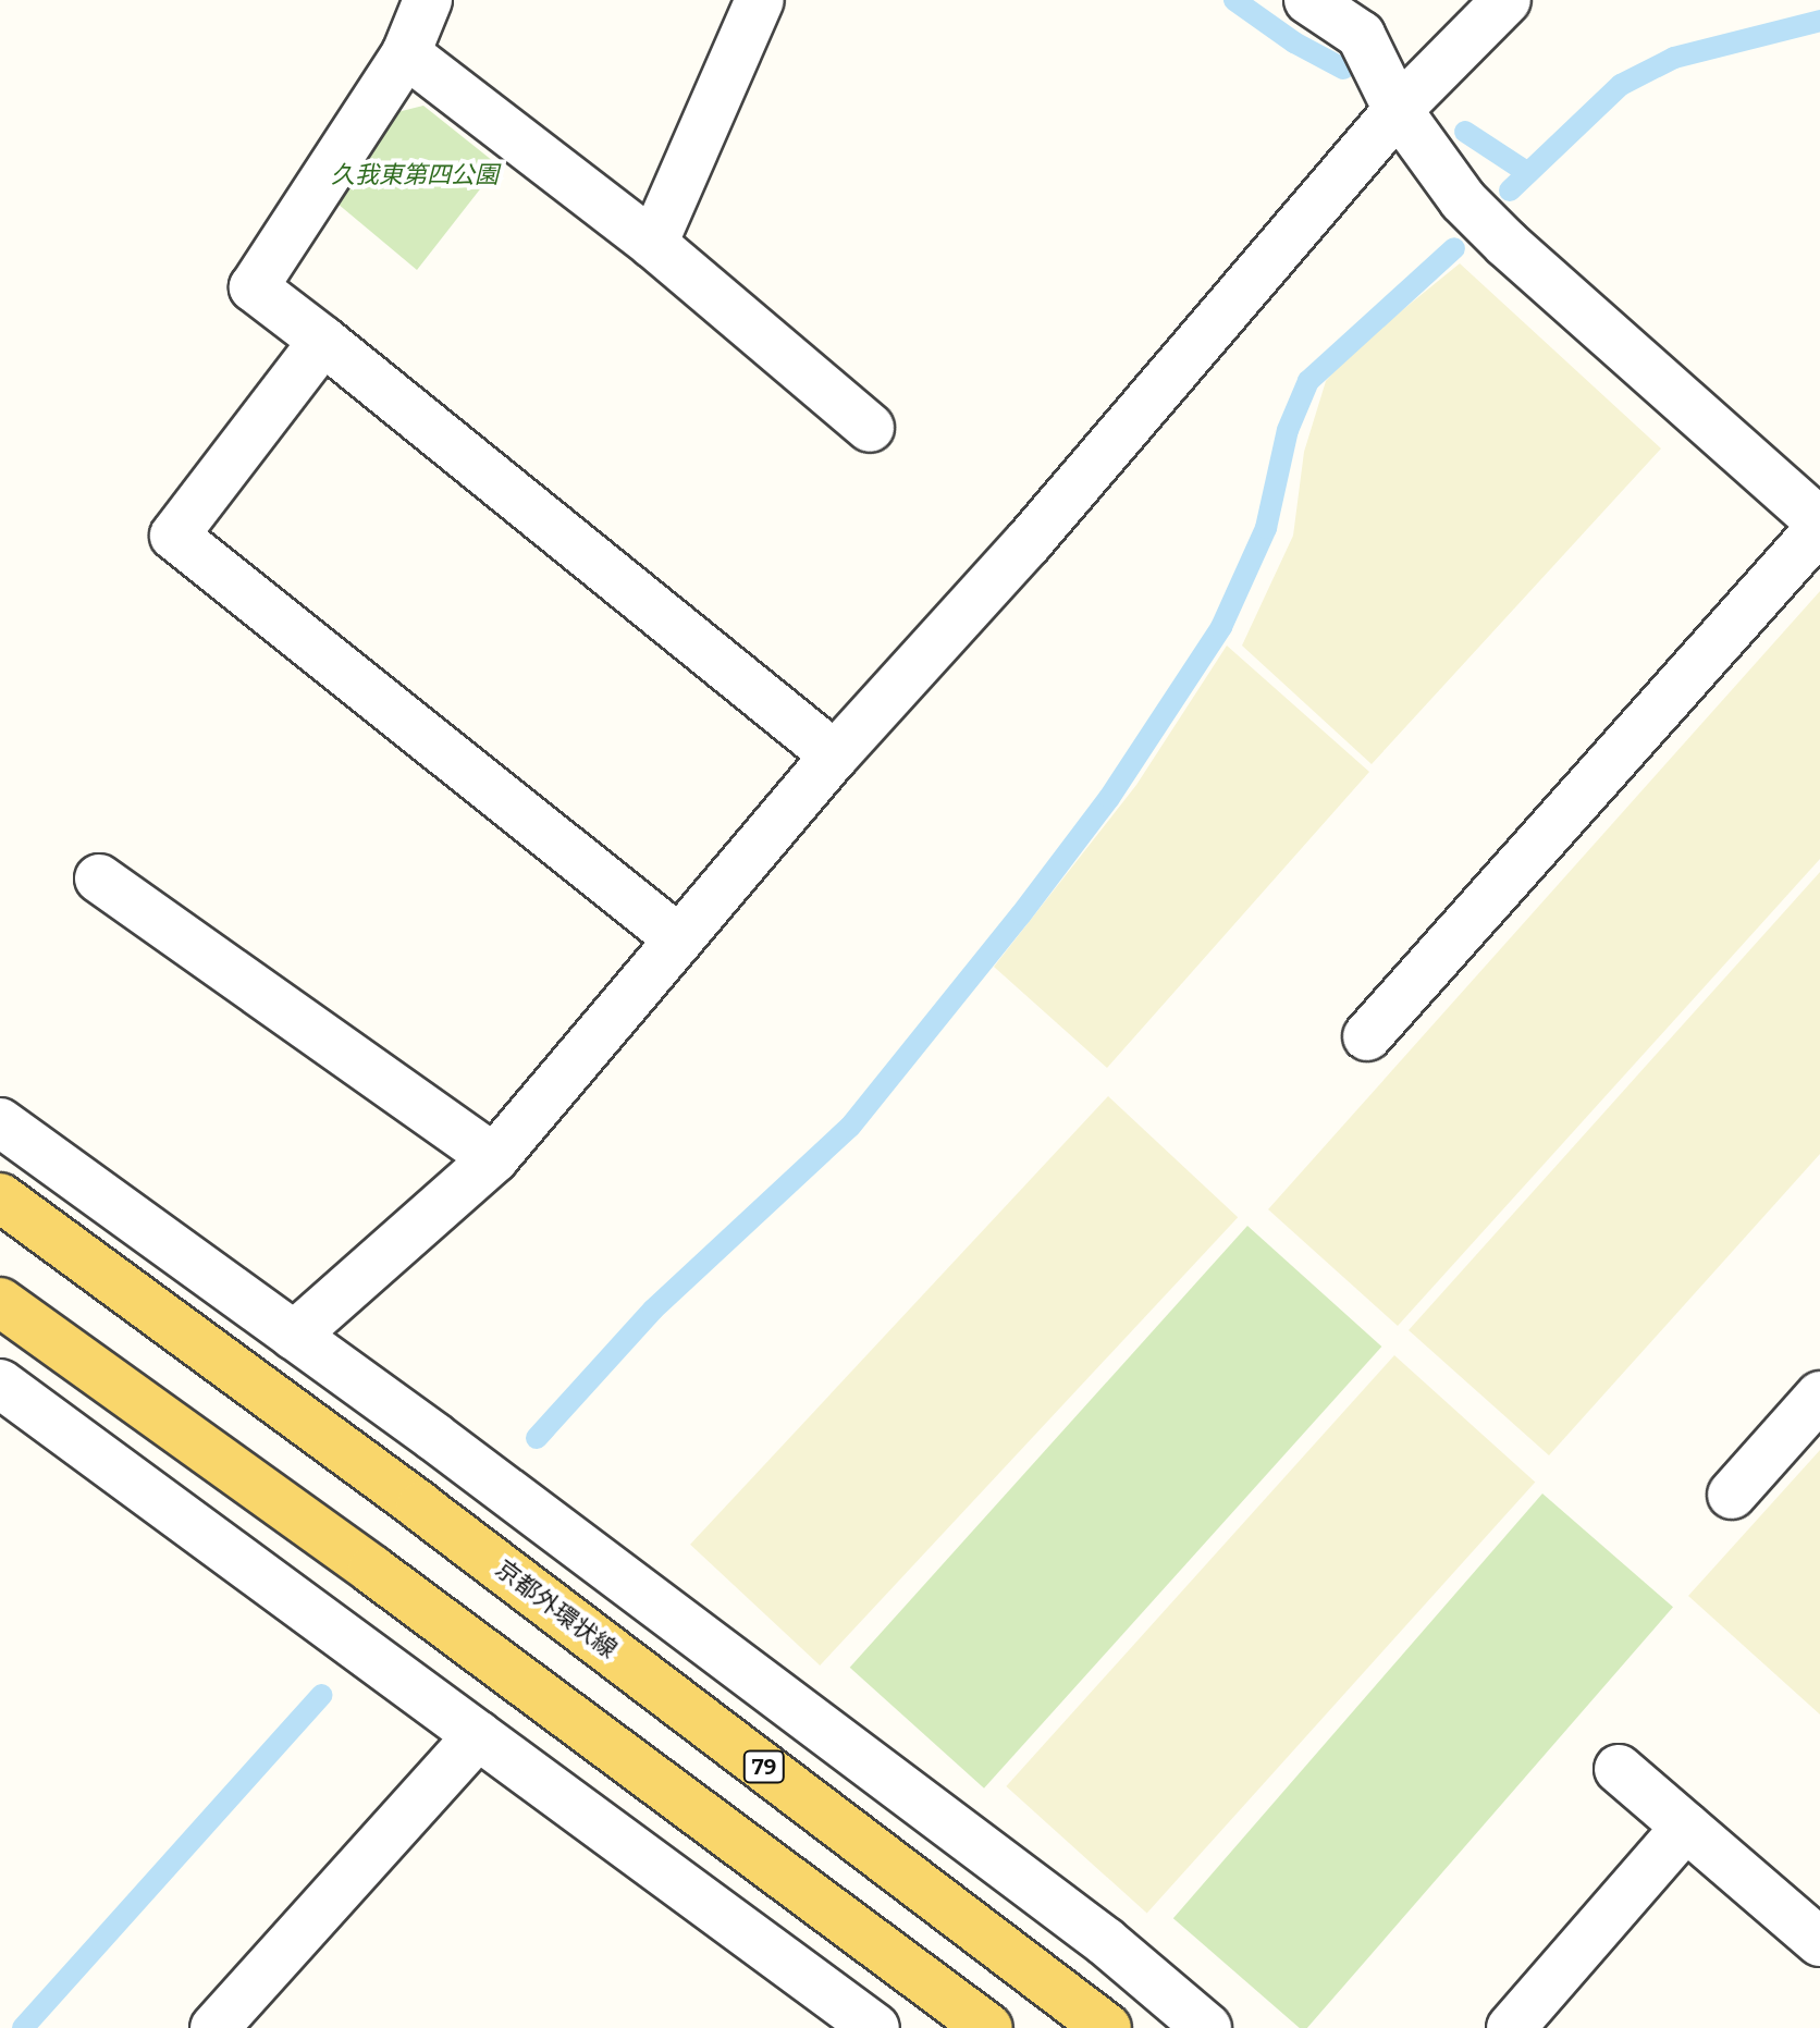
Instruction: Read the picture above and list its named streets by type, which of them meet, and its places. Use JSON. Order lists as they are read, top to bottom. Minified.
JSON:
{"streets":{"main road":["京都外環状線","79"]},"parks":["久我東第四公園"]}
